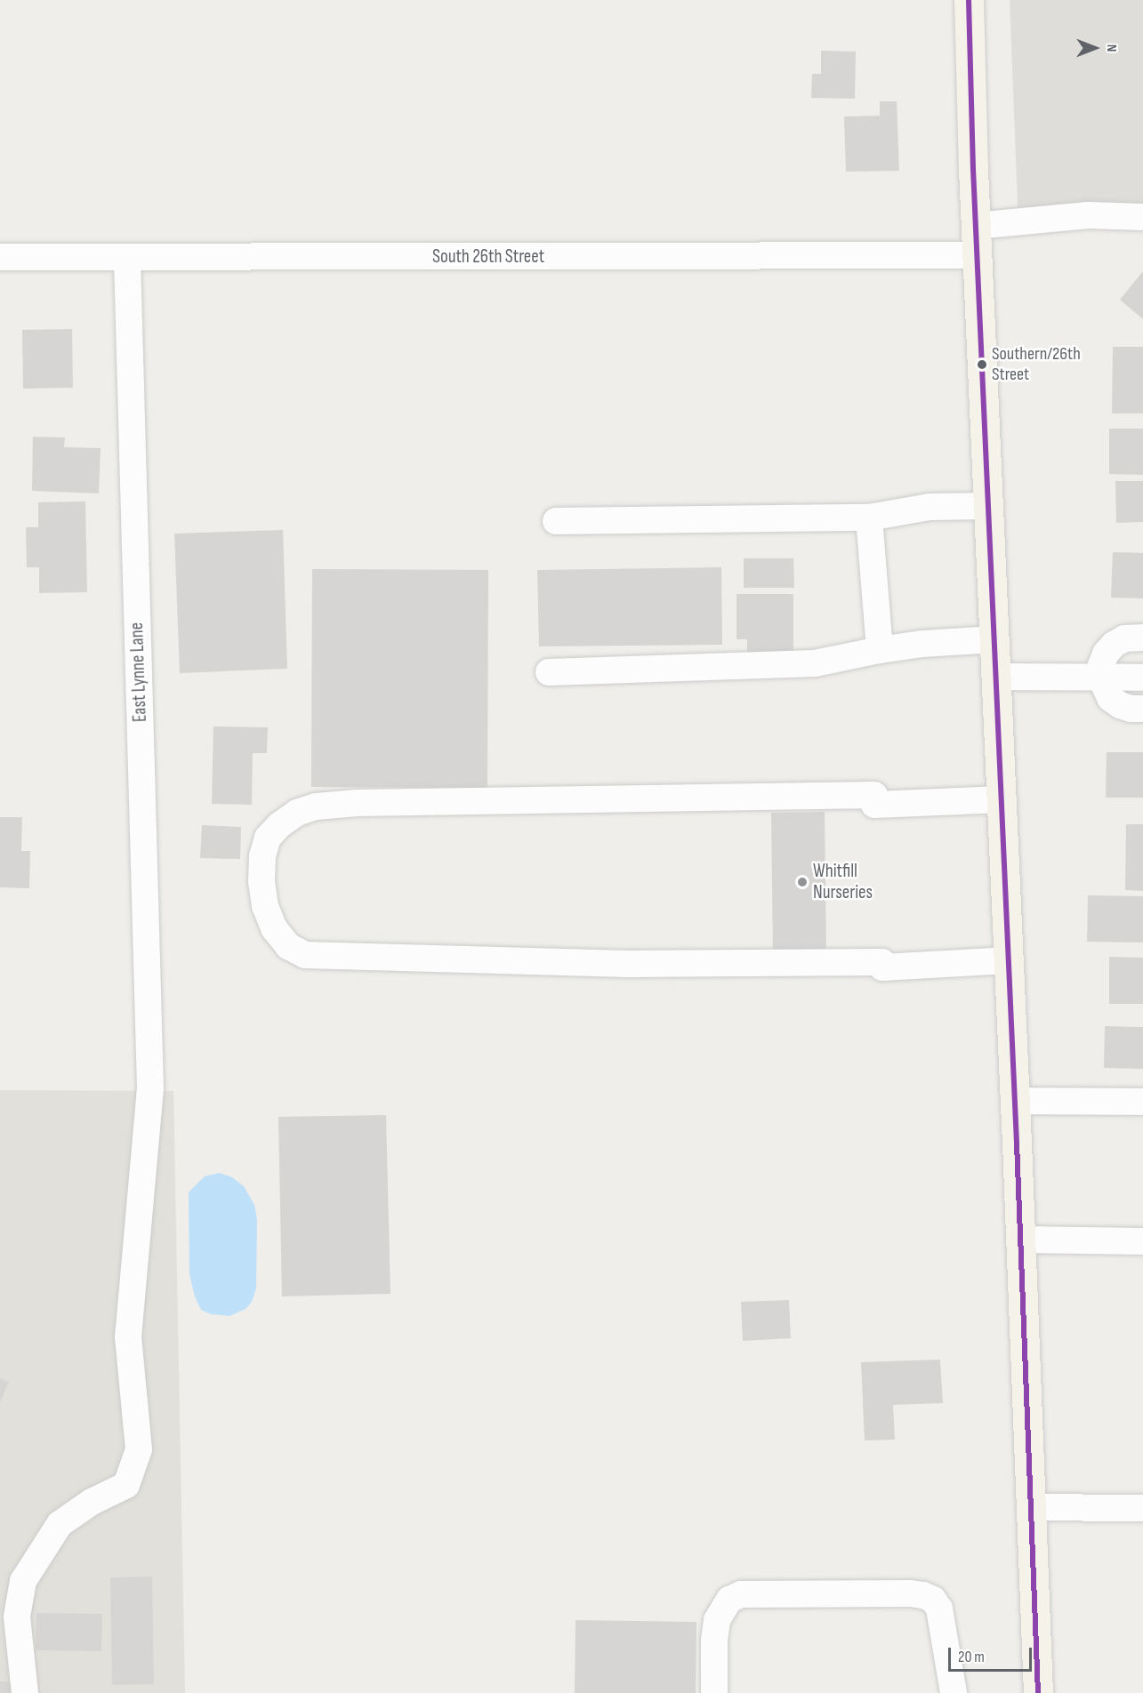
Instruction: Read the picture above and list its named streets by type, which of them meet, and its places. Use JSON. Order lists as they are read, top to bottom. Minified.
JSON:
{"streets":{"street":["South 26th Street","East Lynne Lane"]},"crossings":[["South 26th Street","East Lynne Lane"]],"places":["Southern/26th Street","Whitfill Nurseries"],"scale_bar":"20 m","north":"right"}
